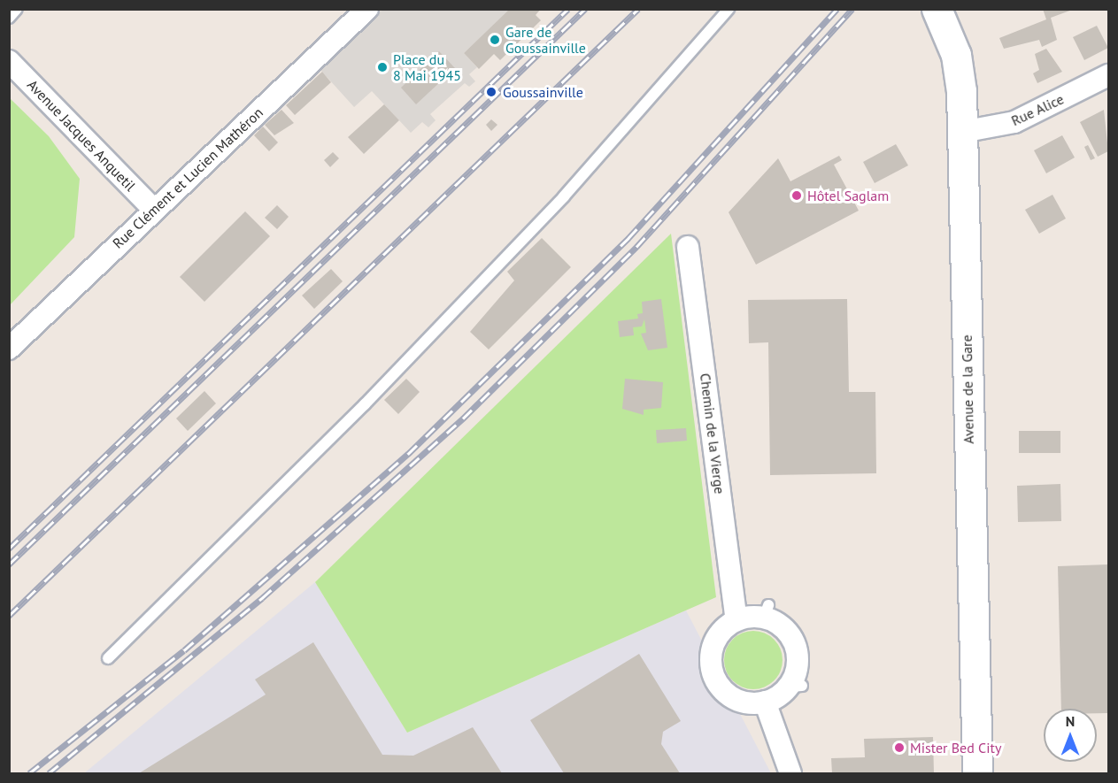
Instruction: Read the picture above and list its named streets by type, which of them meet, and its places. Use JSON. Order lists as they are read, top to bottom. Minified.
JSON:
{"streets":{"street":["Rue Alice","Avenue Jacques Anquetil","Rue Clément et Lucien Mathéron","Avenue de la Gare","Chemin de la Vierge"]},"crossings":[["Rue Alice","Avenue de la Gare"],["Avenue Jacques Anquetil","Rue Clément et Lucien Mathéron"]],"places":["Gare de Goussainville","Place du 8 Mai 1945","Goussainville","Hôtel Saglam","Mister Bed City"],"north":"top"}
